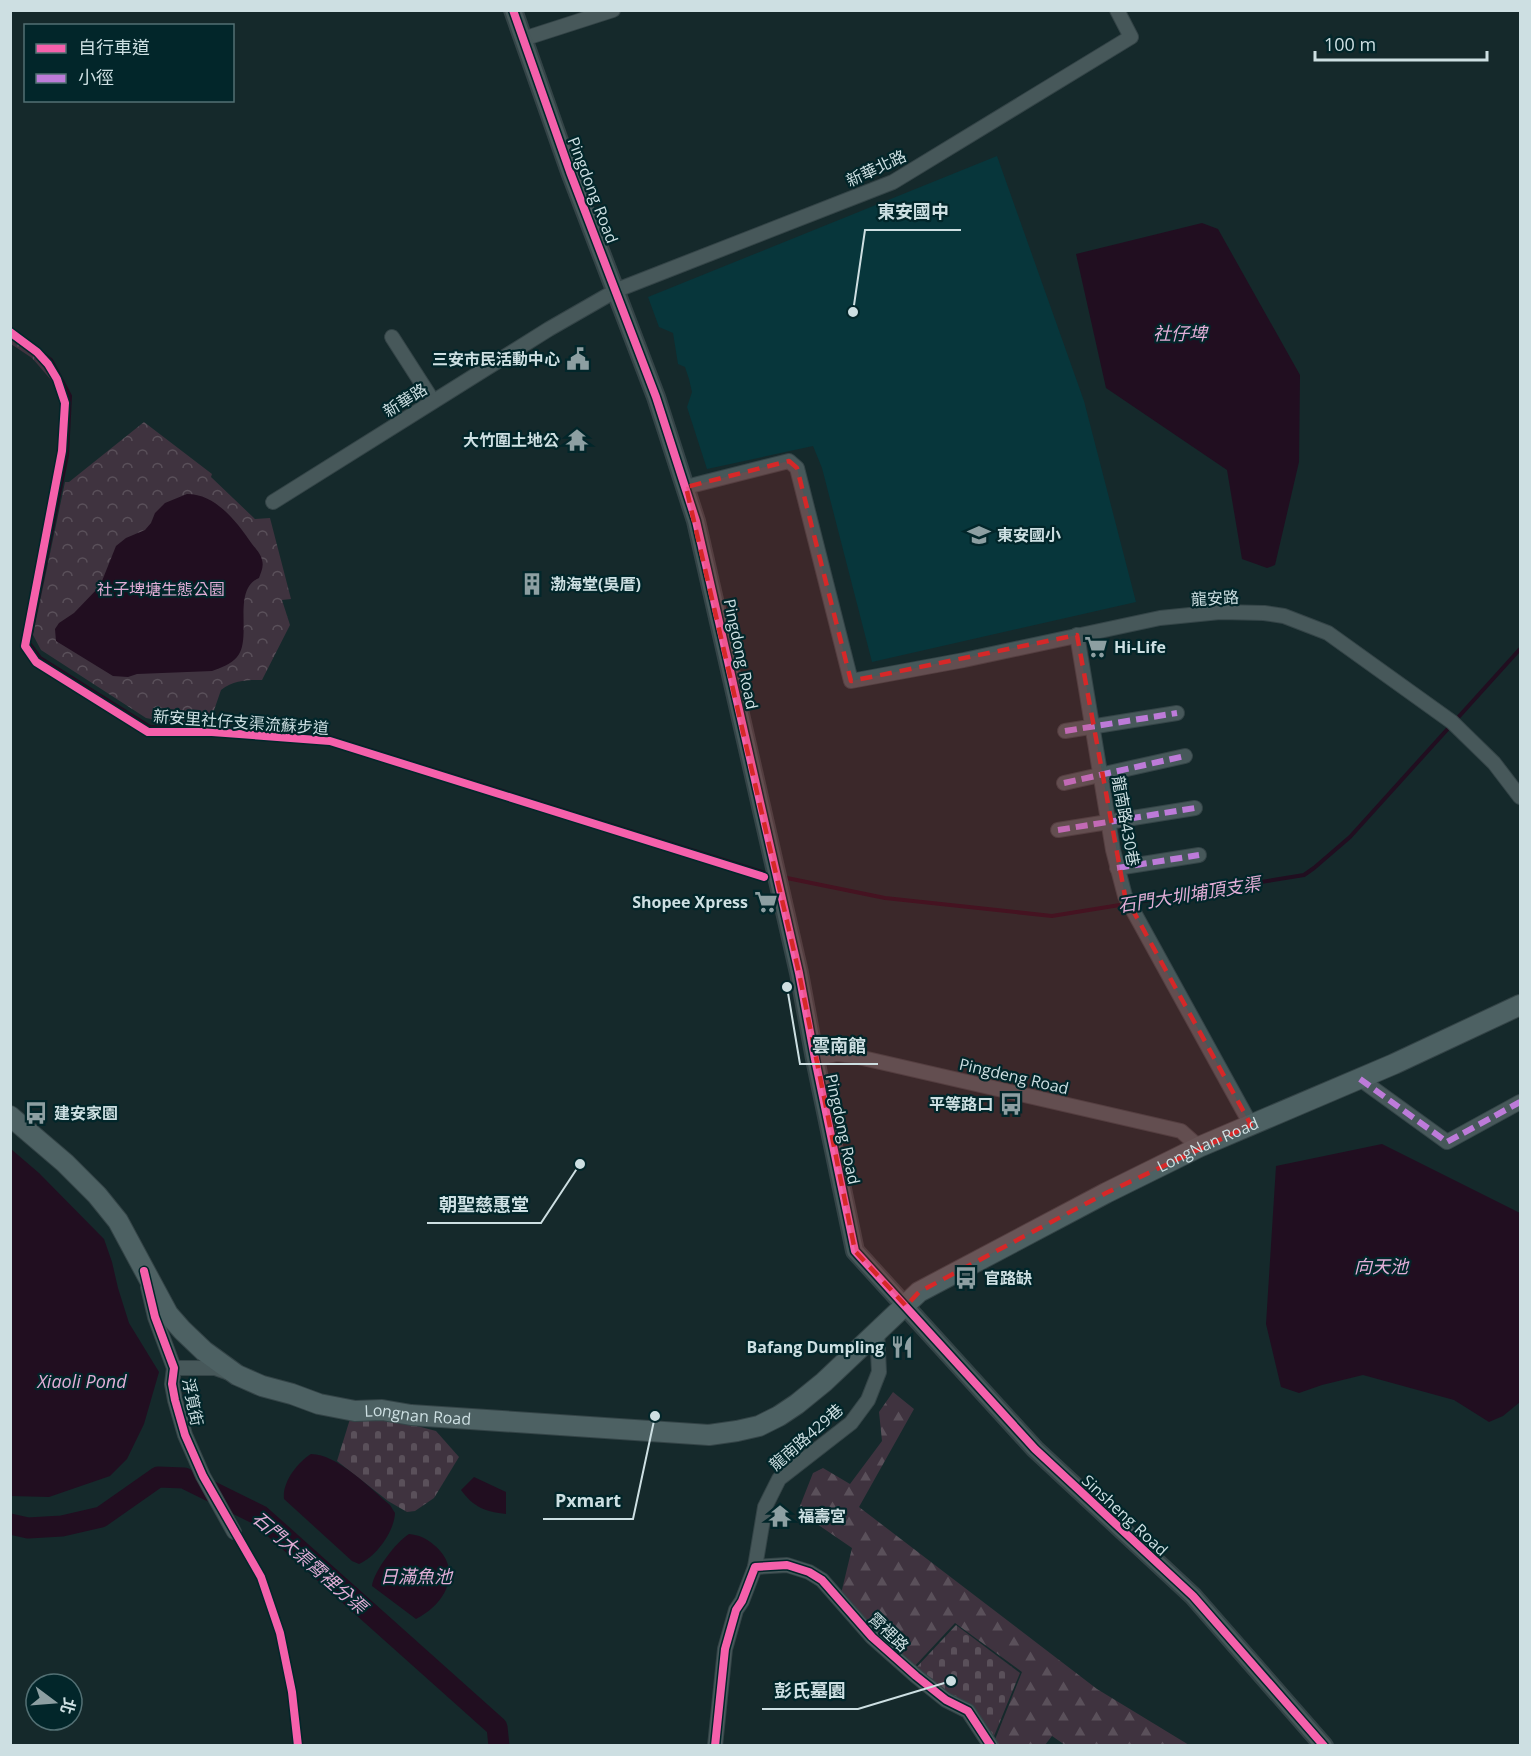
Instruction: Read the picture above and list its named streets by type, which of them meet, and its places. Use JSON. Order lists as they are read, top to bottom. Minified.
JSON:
{"streets":{"main road":["LongNan Road","Longnan Road"],"street":["新華北路","Pingdong Road","新華路","龍安路","龍南路430巷","Pingdeng Road","浮筧街","龍南路429巷","Sinsheng Road","霄裡路"],"cycle path":["新安里社仔支渠流蘇步道"]},"crossings":[["新華北路","Pingdong Road"],["新華北路","新華路"],["Pingdong Road","新華路"],["Pingdong Road","龍安路"],["Pingdong Road","Pingdeng Road"],["Pingdong Road","LongNan Road"],["Pingdong Road","Longnan Road"],["Pingdong Road","Sinsheng Road"],["龍安路","龍南路430巷"],["龍南路430巷","LongNan Road"],["Pingdeng Road","LongNan Road"],["LongNan Road","Longnan Road"],["LongNan Road","Sinsheng Road"],["浮筧街","Longnan Road"],["Longnan Road","龍南路429巷"],["Longnan Road","Sinsheng Road"],["龍南路429巷","霄裡路"]],"water":["社仔埤","石門大圳埔頂支渠","向天池","Xiaoli Pond","石門大渠霄裡分渠","日滿魚池"],"parks":["社子埤塘生態公園"],"places":{"other":["東安國中","雲南館","朝聖慈惠堂","Pxmart","彭氏墓園"],"public building":["三安市民活動中心"],"temple":["大竹圍土地公","福壽宮"],"school or university":["東安國小"],"building":["渤海堂(吳厝)"],"supermarket":["Hi-Life","Shopee Xpress"],"bus stop":["平等路口","建安家園","官路缺"],"restaurant":["Bafang Dumpling"]},"legend":["自行車道","小徑"],"scale_bar":"100 m","north":"right"}
